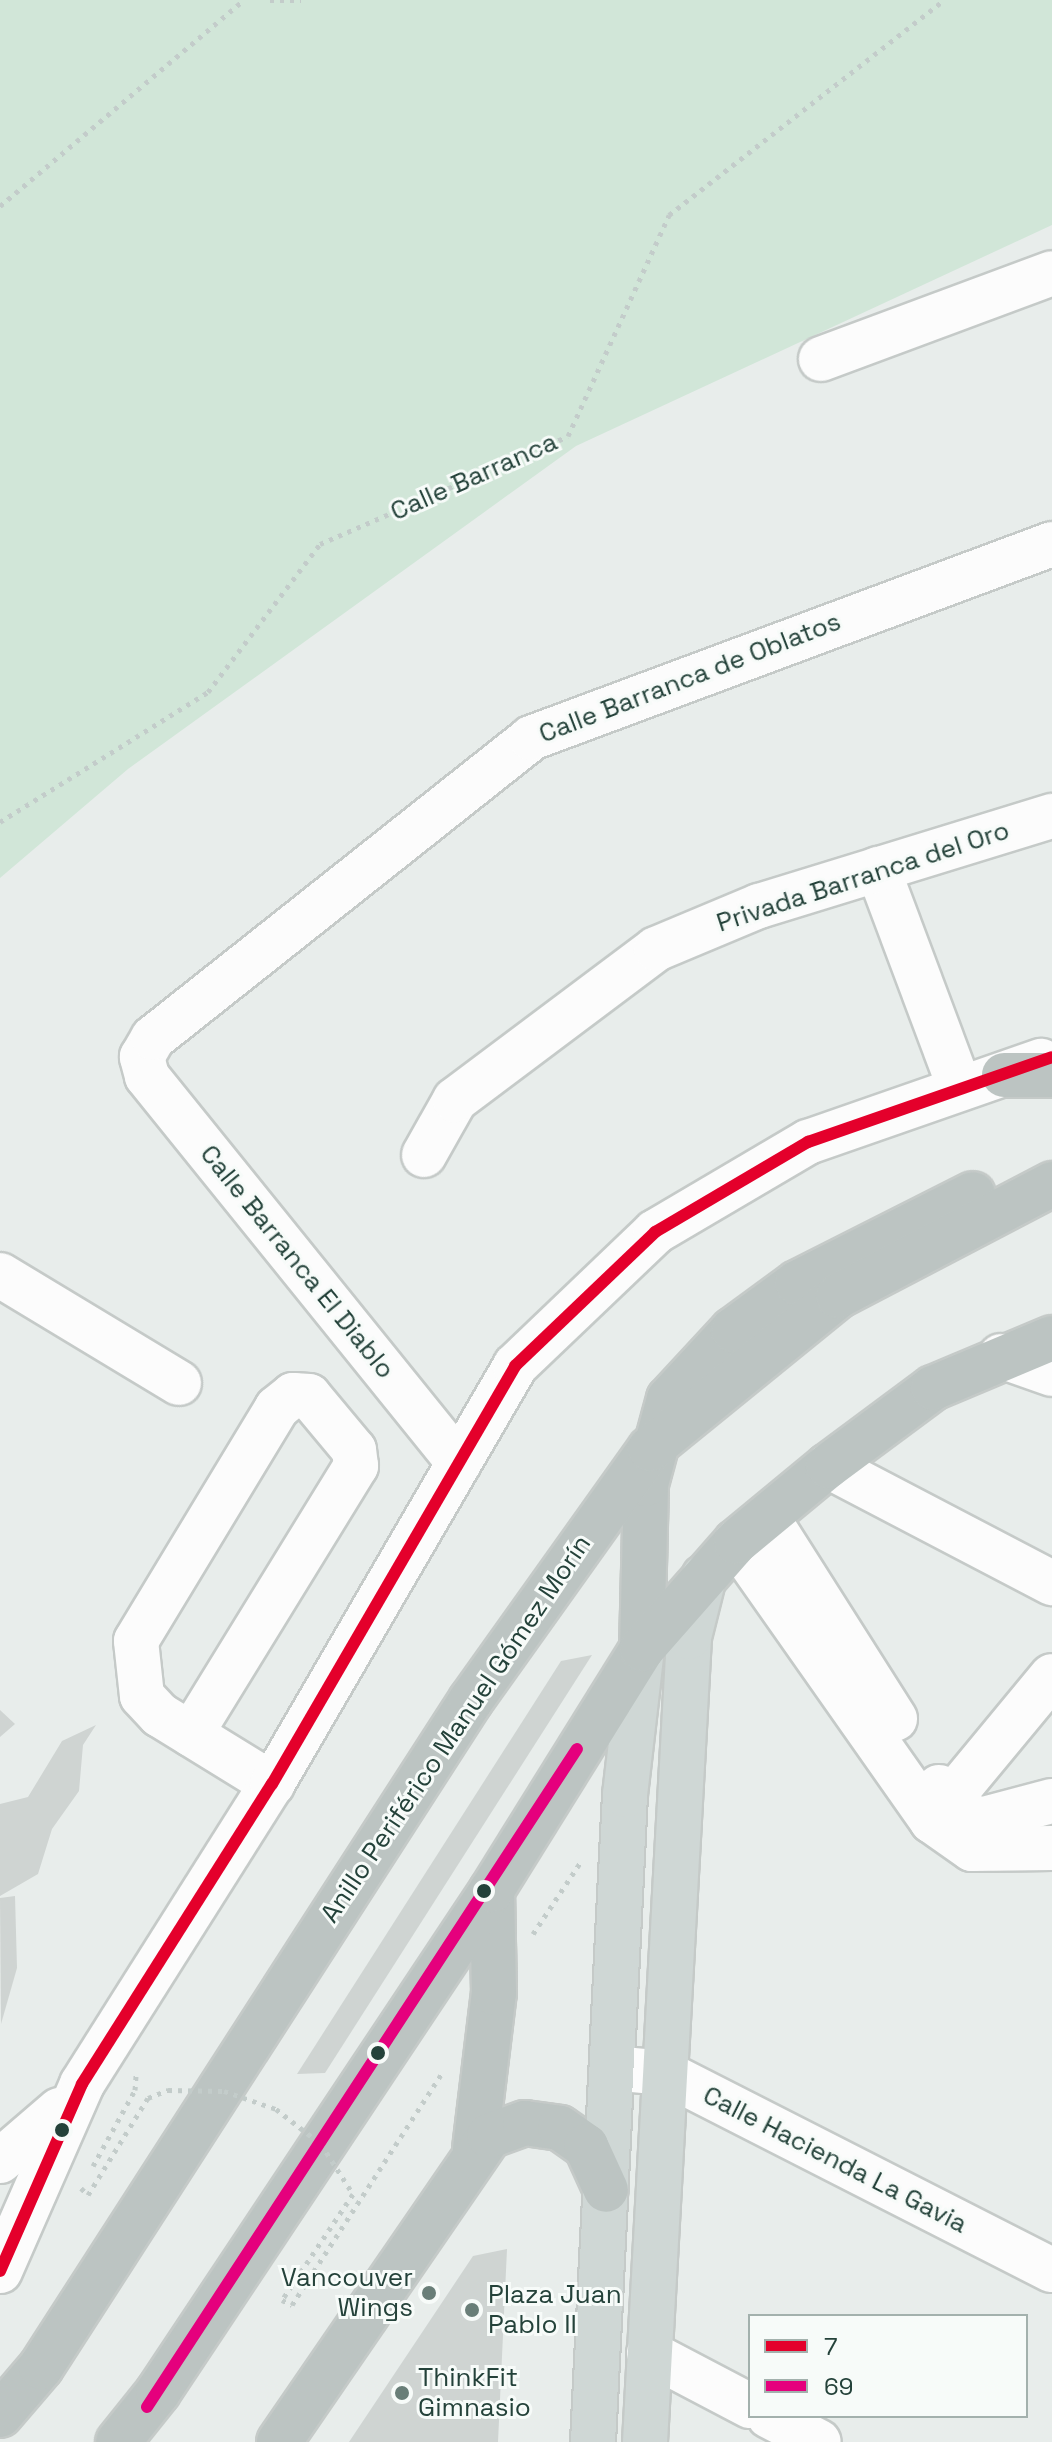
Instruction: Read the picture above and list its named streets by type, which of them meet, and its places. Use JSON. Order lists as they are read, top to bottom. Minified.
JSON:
{"streets":{"highway":["Anillo Periférico Manuel Gómez Morín"],"street":["Calle Barranca de Oblatos","Privada Barranca del Oro","Calle Barranca El Diablo","Calle Hacienda La Gavia"],"path":["Calle Barranca"]},"crossings":[["Calle Barranca de Oblatos","Calle Barranca El Diablo"]],"places":["Vancouver Wings","Plaza Juan Pablo II","ThinkFit Gimnasio"],"lines":["transit line 7","transit line 69"],"legend":["7","69"]}
